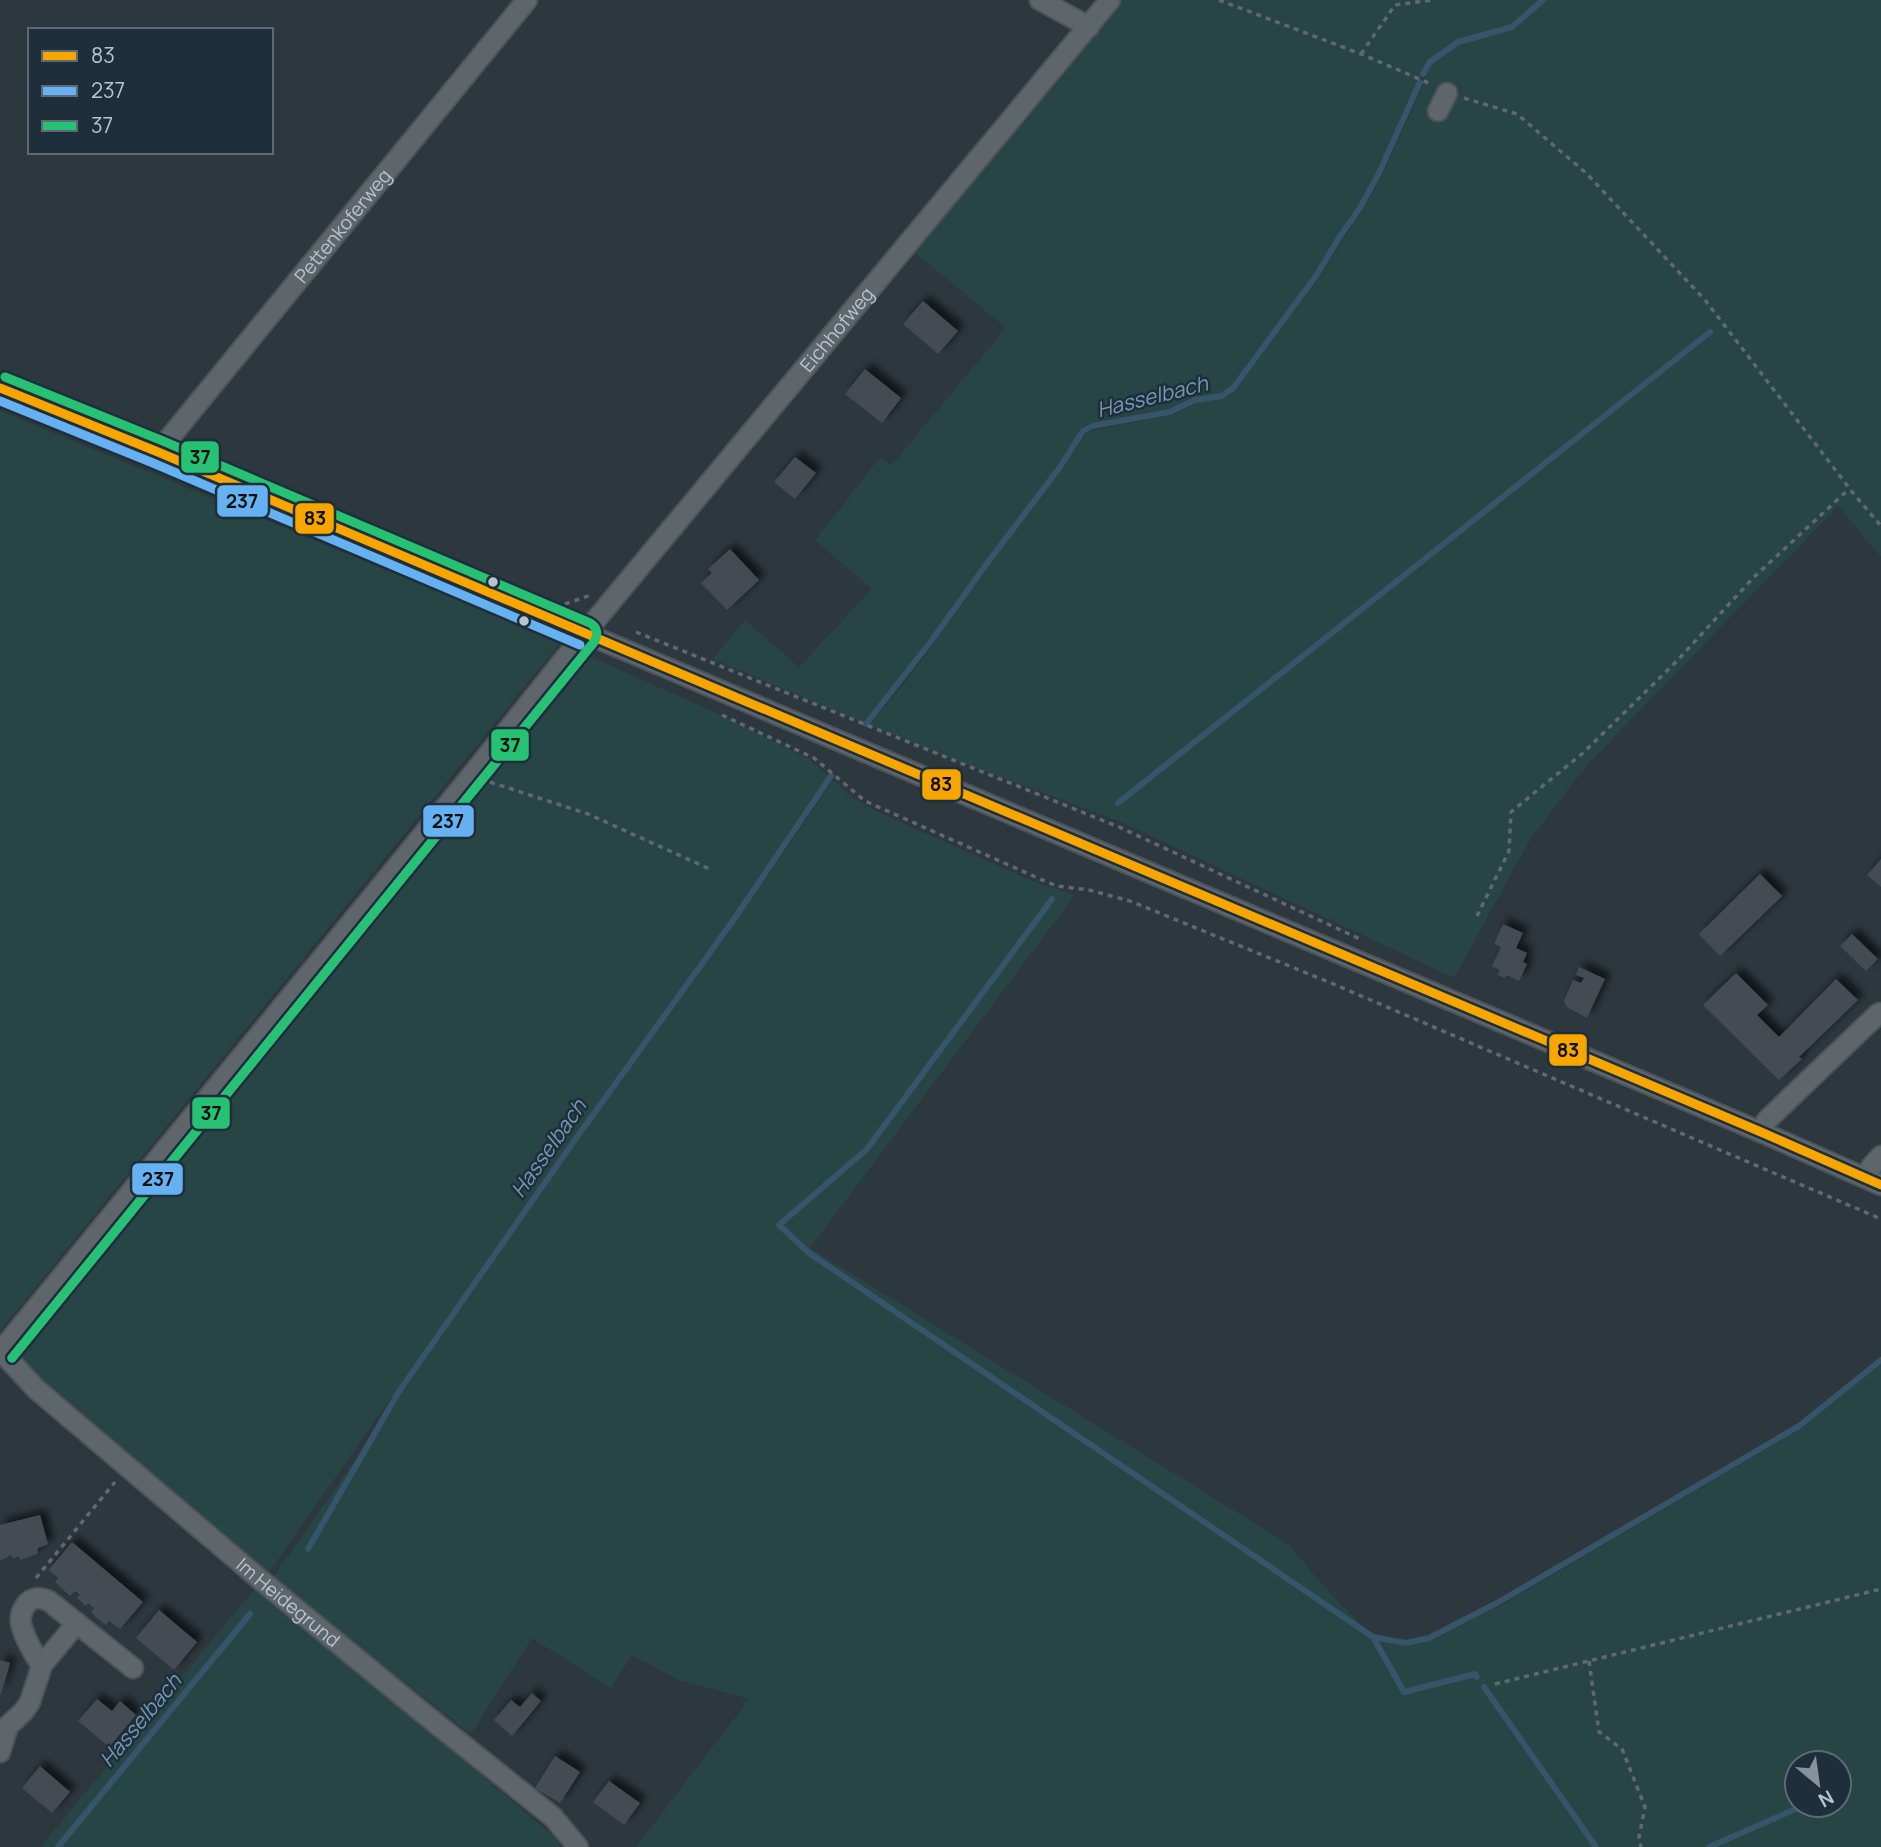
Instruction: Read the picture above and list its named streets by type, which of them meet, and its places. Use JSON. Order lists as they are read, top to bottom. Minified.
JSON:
{"streets":{"street":["Pettenkoferweg","Eichhofweg","Im Heidegrund"]},"crossings":[["Eichhofweg","Im Heidegrund"]],"water":["Hasselbach"],"lines":["transit line 37","transit line 83","transit line 237"],"legend":["83","237","37"],"north":"bottom right"}
